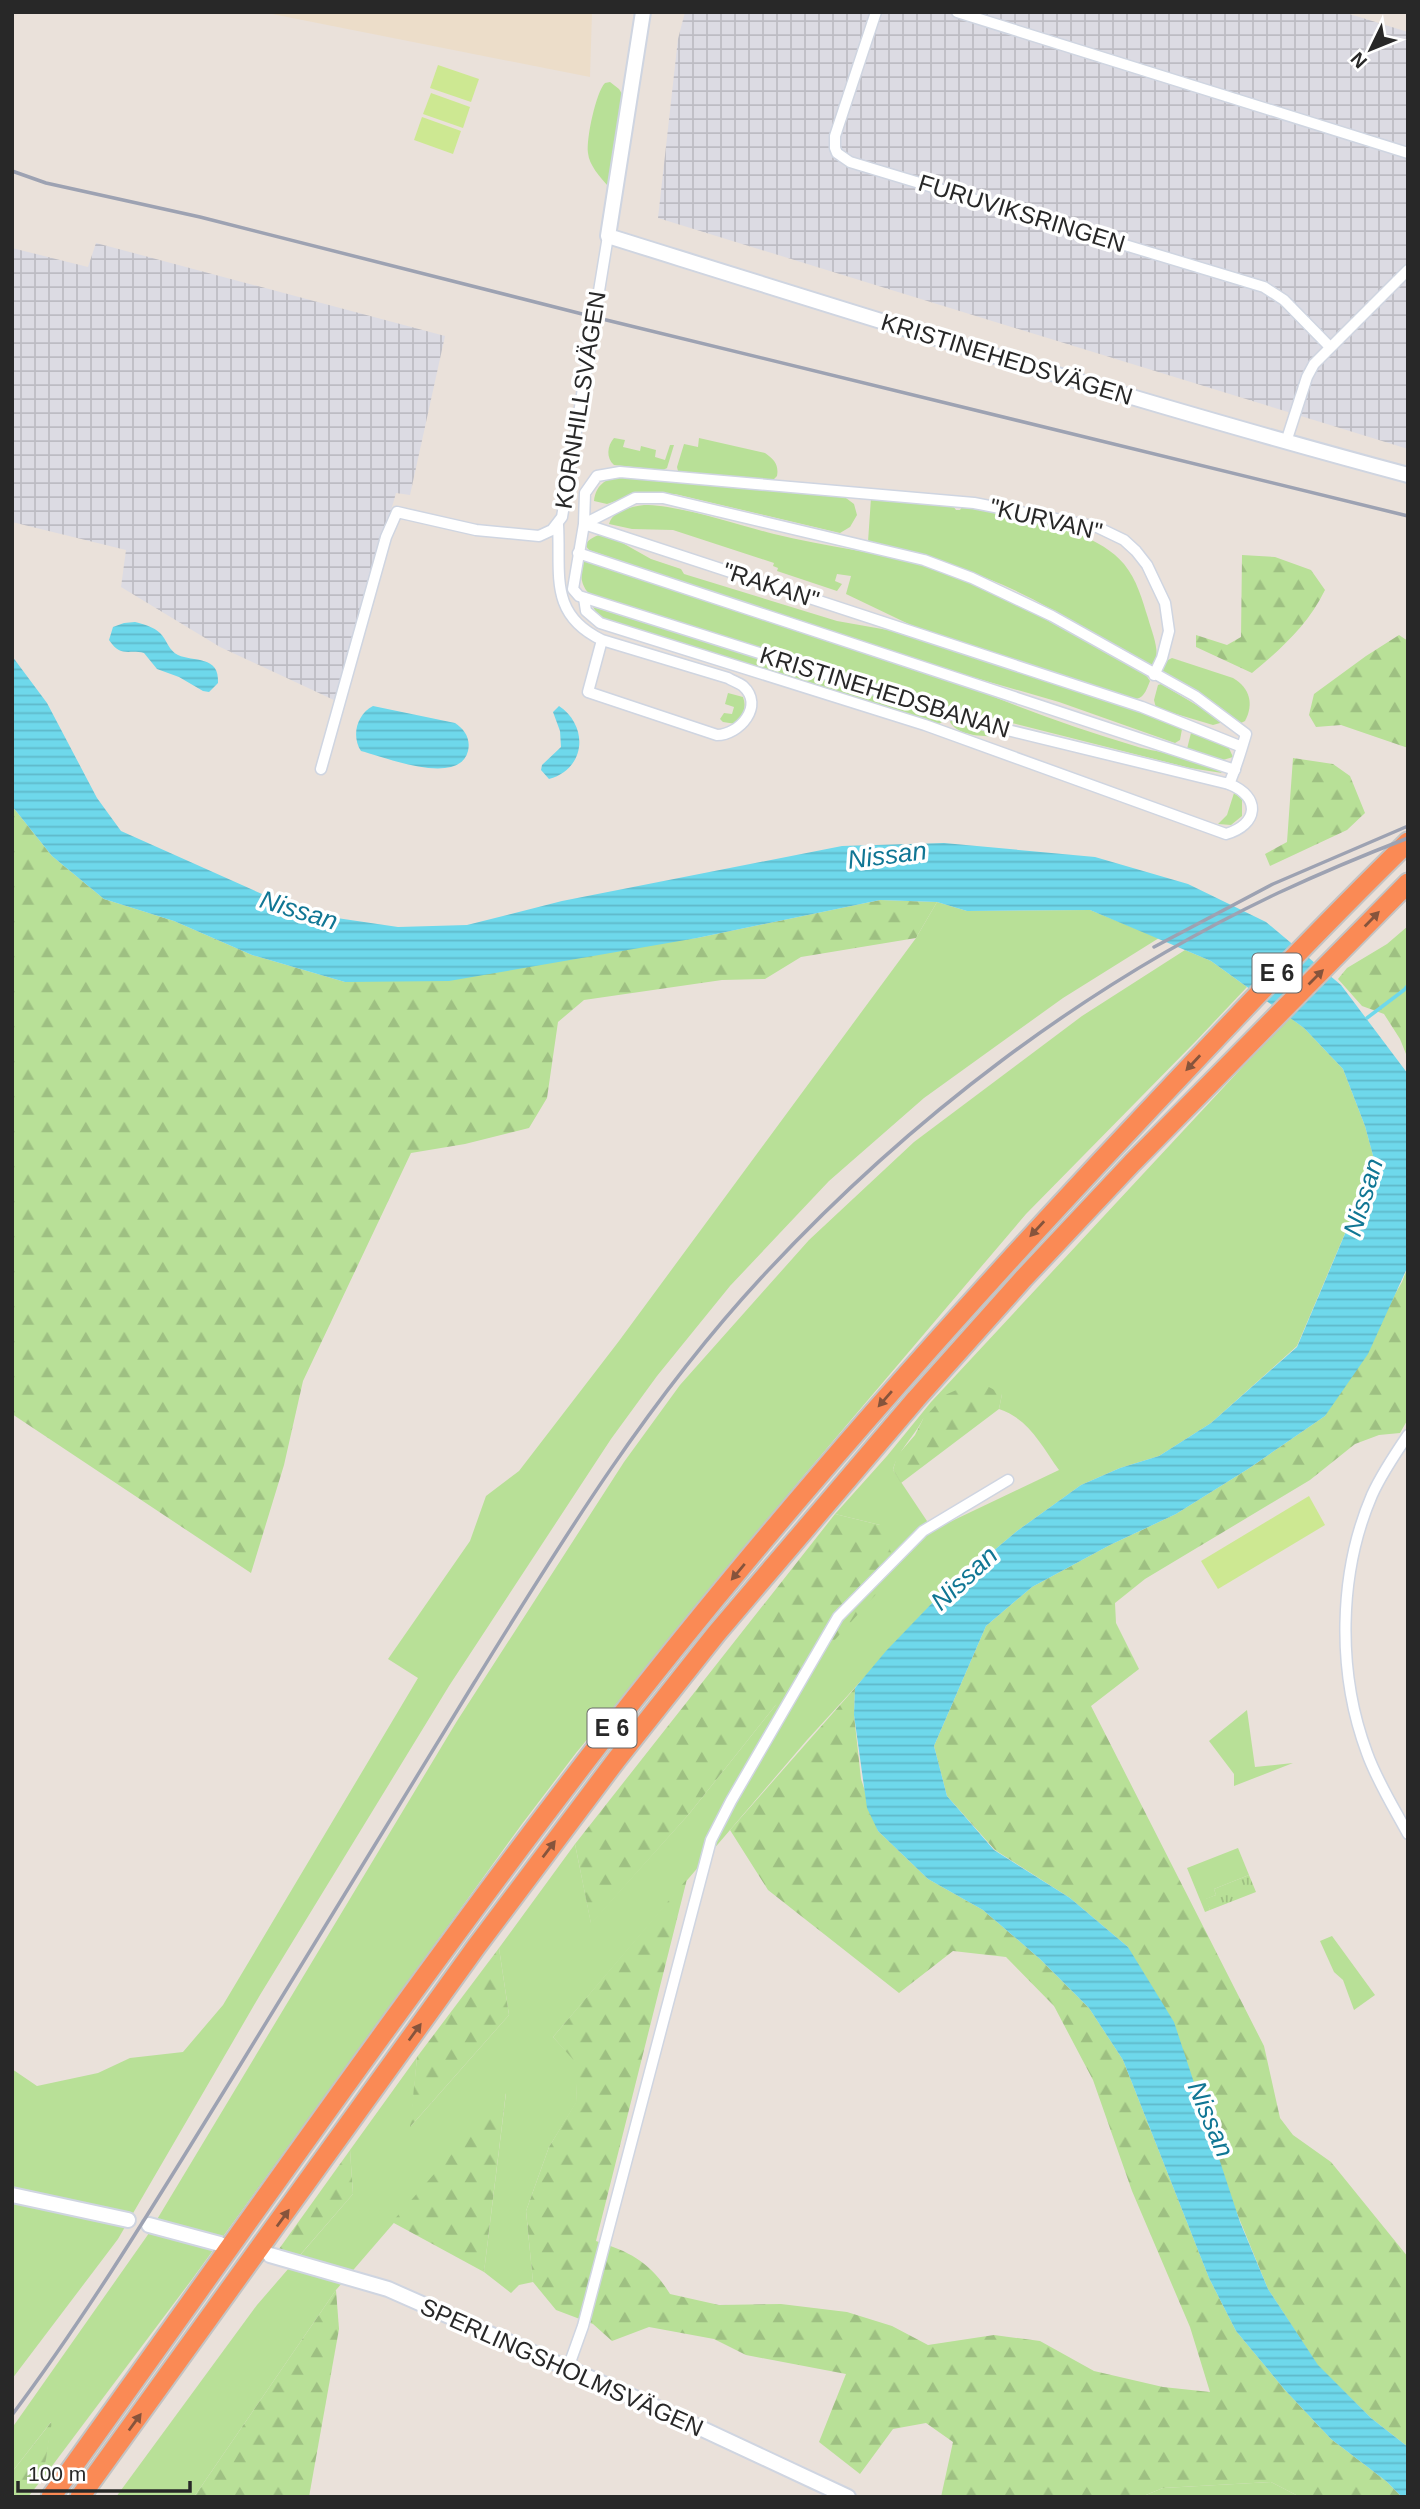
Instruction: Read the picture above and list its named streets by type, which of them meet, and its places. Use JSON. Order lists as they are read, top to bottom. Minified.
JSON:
{"streets":{"highway":["E 6"],"street":["FURUVIKSRINGEN","KRISTINEHEDSVÄGEN","KORNHILLSVÄGEN","\"KURVAN\"","\"RAKAN\"","KRISTINEHEDSBANAN","SPERLINGSHOLMSVÄGEN"]},"crossings":[["KRISTINEHEDSVÄGEN","KORNHILLSVÄGEN"],["\"KURVAN\"","\"RAKAN\""]],"water":["Nissan"],"scale_bar":"100 m","north":"bottom left"}
